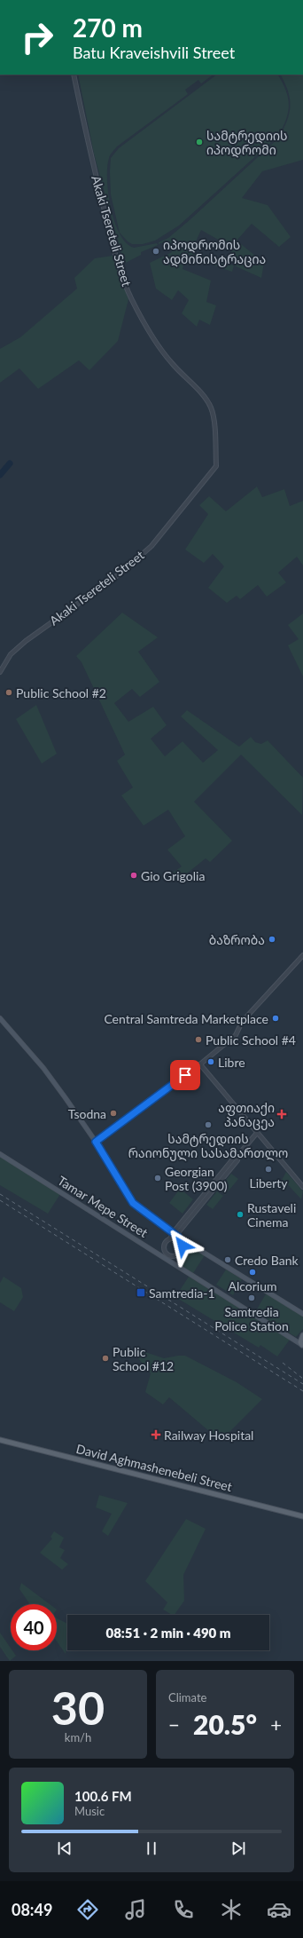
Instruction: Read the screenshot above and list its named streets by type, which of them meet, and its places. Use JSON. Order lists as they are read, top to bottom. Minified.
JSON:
{"streets":{"main road":["Tamar Mepe Street","David Aghmashenebeli Street"],"street":["Akaki Tsereteli Street"]},"places":{"other":["სამტრედიის იპოდრომი","იპოდრომის ადმინისტრაცია","Public School #2","Gio Grigolia","ბაზრობა","Central Samtreda Marketplace","Public School #4","Libre","Tsodna","სამტრედიის რაიონული სასამართლო","Liberty","Georgian Post (3900)","Rustaveli Cinema","Credo Bank","Alcorium","Samtredia Police Station","Public School #12"],"health":["აფთიაქი პანაცეა","Railway Hospital"],"transit":["Samtredia-1"]},"page":{"turn":["270 m","Batu Kraveishvili Street"],"limit":"40","trip":"08:51 · 2 min · 490 m","tile":[["30","km/h"],"Climate"],"heat":["−","20.5°","+"],"song":["100.6 FM","Music"],"tabs":"08:49"}}
